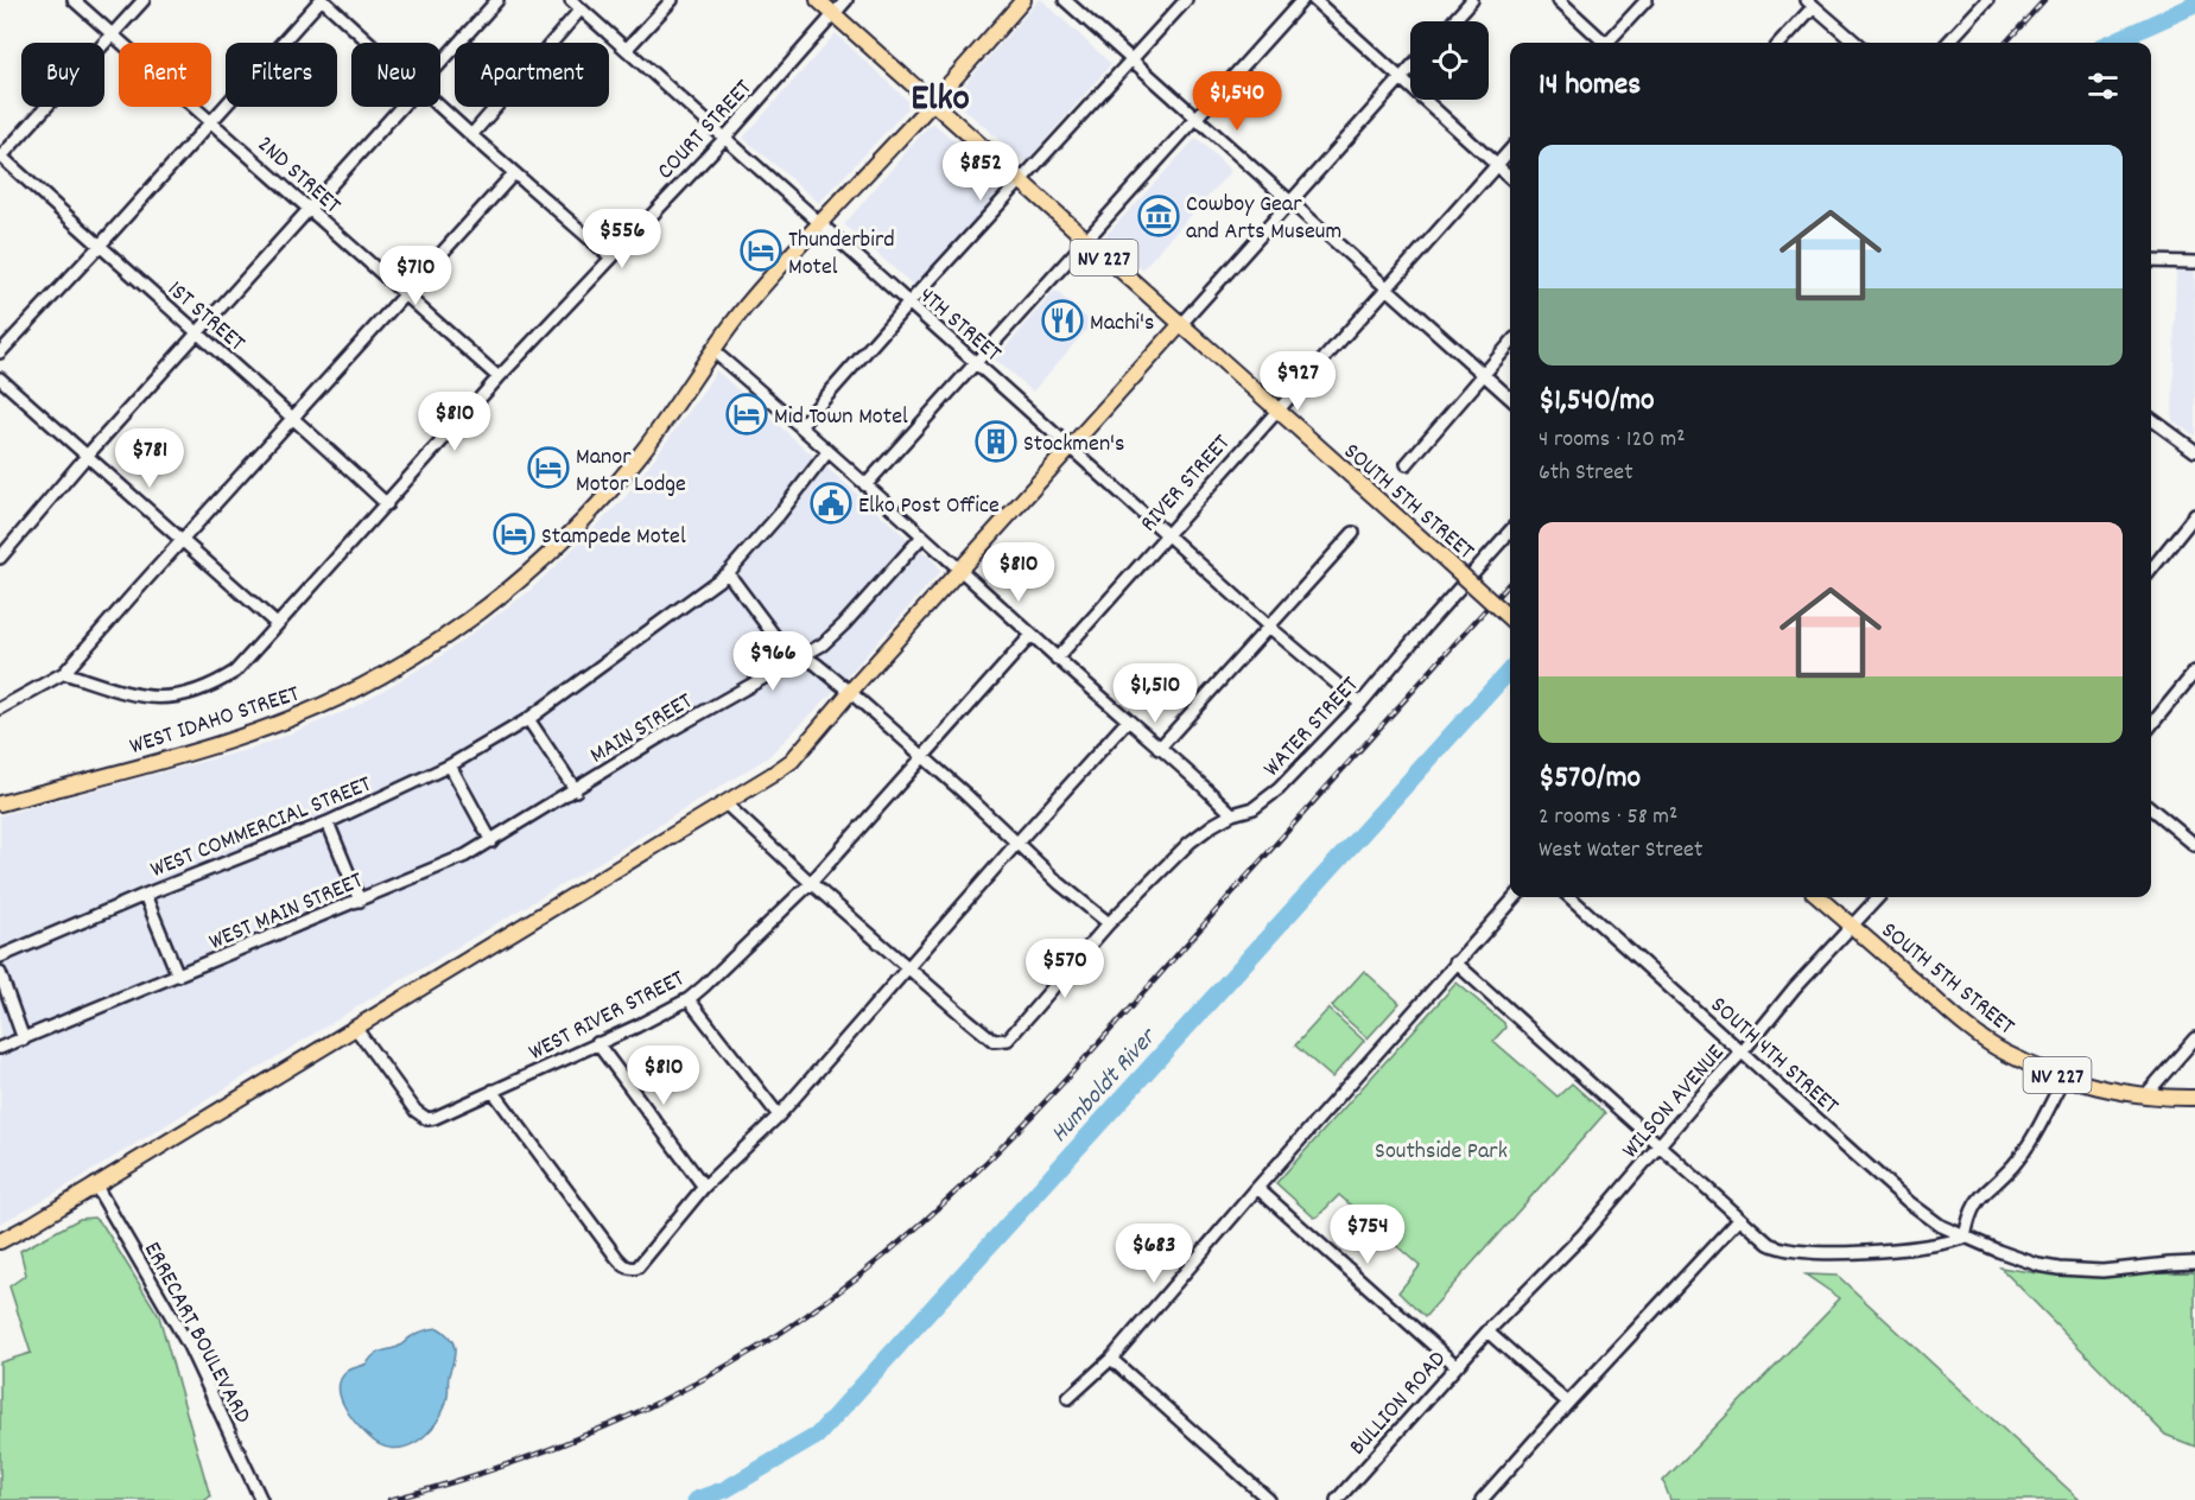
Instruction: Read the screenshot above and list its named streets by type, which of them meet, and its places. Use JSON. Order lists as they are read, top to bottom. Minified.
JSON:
{"streets":{"main road":["NV 227","SOUTH 5TH STREET","WEST IDAHO STREET"],"street":["COURT STREET","2ND STREET","1ST STREET","4TH STREET","RIVER STREET","WATER STREET","MAIN STREET","WEST COMMERCIAL STREET","WEST MAIN STREET","WEST RIVER STREET","SOUTH 4TH STREET","WILSON AVENUE","ERRECART BOULEVARD","BULLION ROAD"]},"crossings":[["COURT STREET","2ND STREET"],["COURT STREET","1ST STREET"],["COURT STREET","4TH STREET"],["NV 227","RIVER STREET"],["NV 227","SOUTH 5TH STREET"],["NV 227","WEST IDAHO STREET"],["4TH STREET","RIVER STREET"],["4TH STREET","WEST IDAHO STREET"],["RIVER STREET","SOUTH 5TH STREET"],["SOUTH 5TH STREET","WILSON AVENUE"],["MAIN STREET","WEST MAIN STREET"],["SOUTH 4TH STREET","WILSON AVENUE"],["WILSON AVENUE","BULLION ROAD"]],"districts":["Elko"],"water":["Humboldt River"],"parks":["Southside Park"],"places":{"museum":["Cowboy Gear and Arts Museum"],"hotel":["Thunderbird Motel","Mid Town Motel","Manor Motor Lodge","Stampede Motel"],"restaurant":["Machi's"],"building":["Stockmen's"],"public building":["Elko Post Office"]},"page":{"chip":["Buy","Rent","Filters","New","Apartment"],"heading":"14 homes","price":["$1,540","$852","$556","$710","$927","$810","$781","$810","$966","$1,510","$570","$810","$754","$683"],"list":[{"name":"$1,540/mo","note":"4 rooms · 120 m² · 6th Street"},{"name":"$570/mo","note":"2 rooms · 58 m² · West Water Street"}]}}
